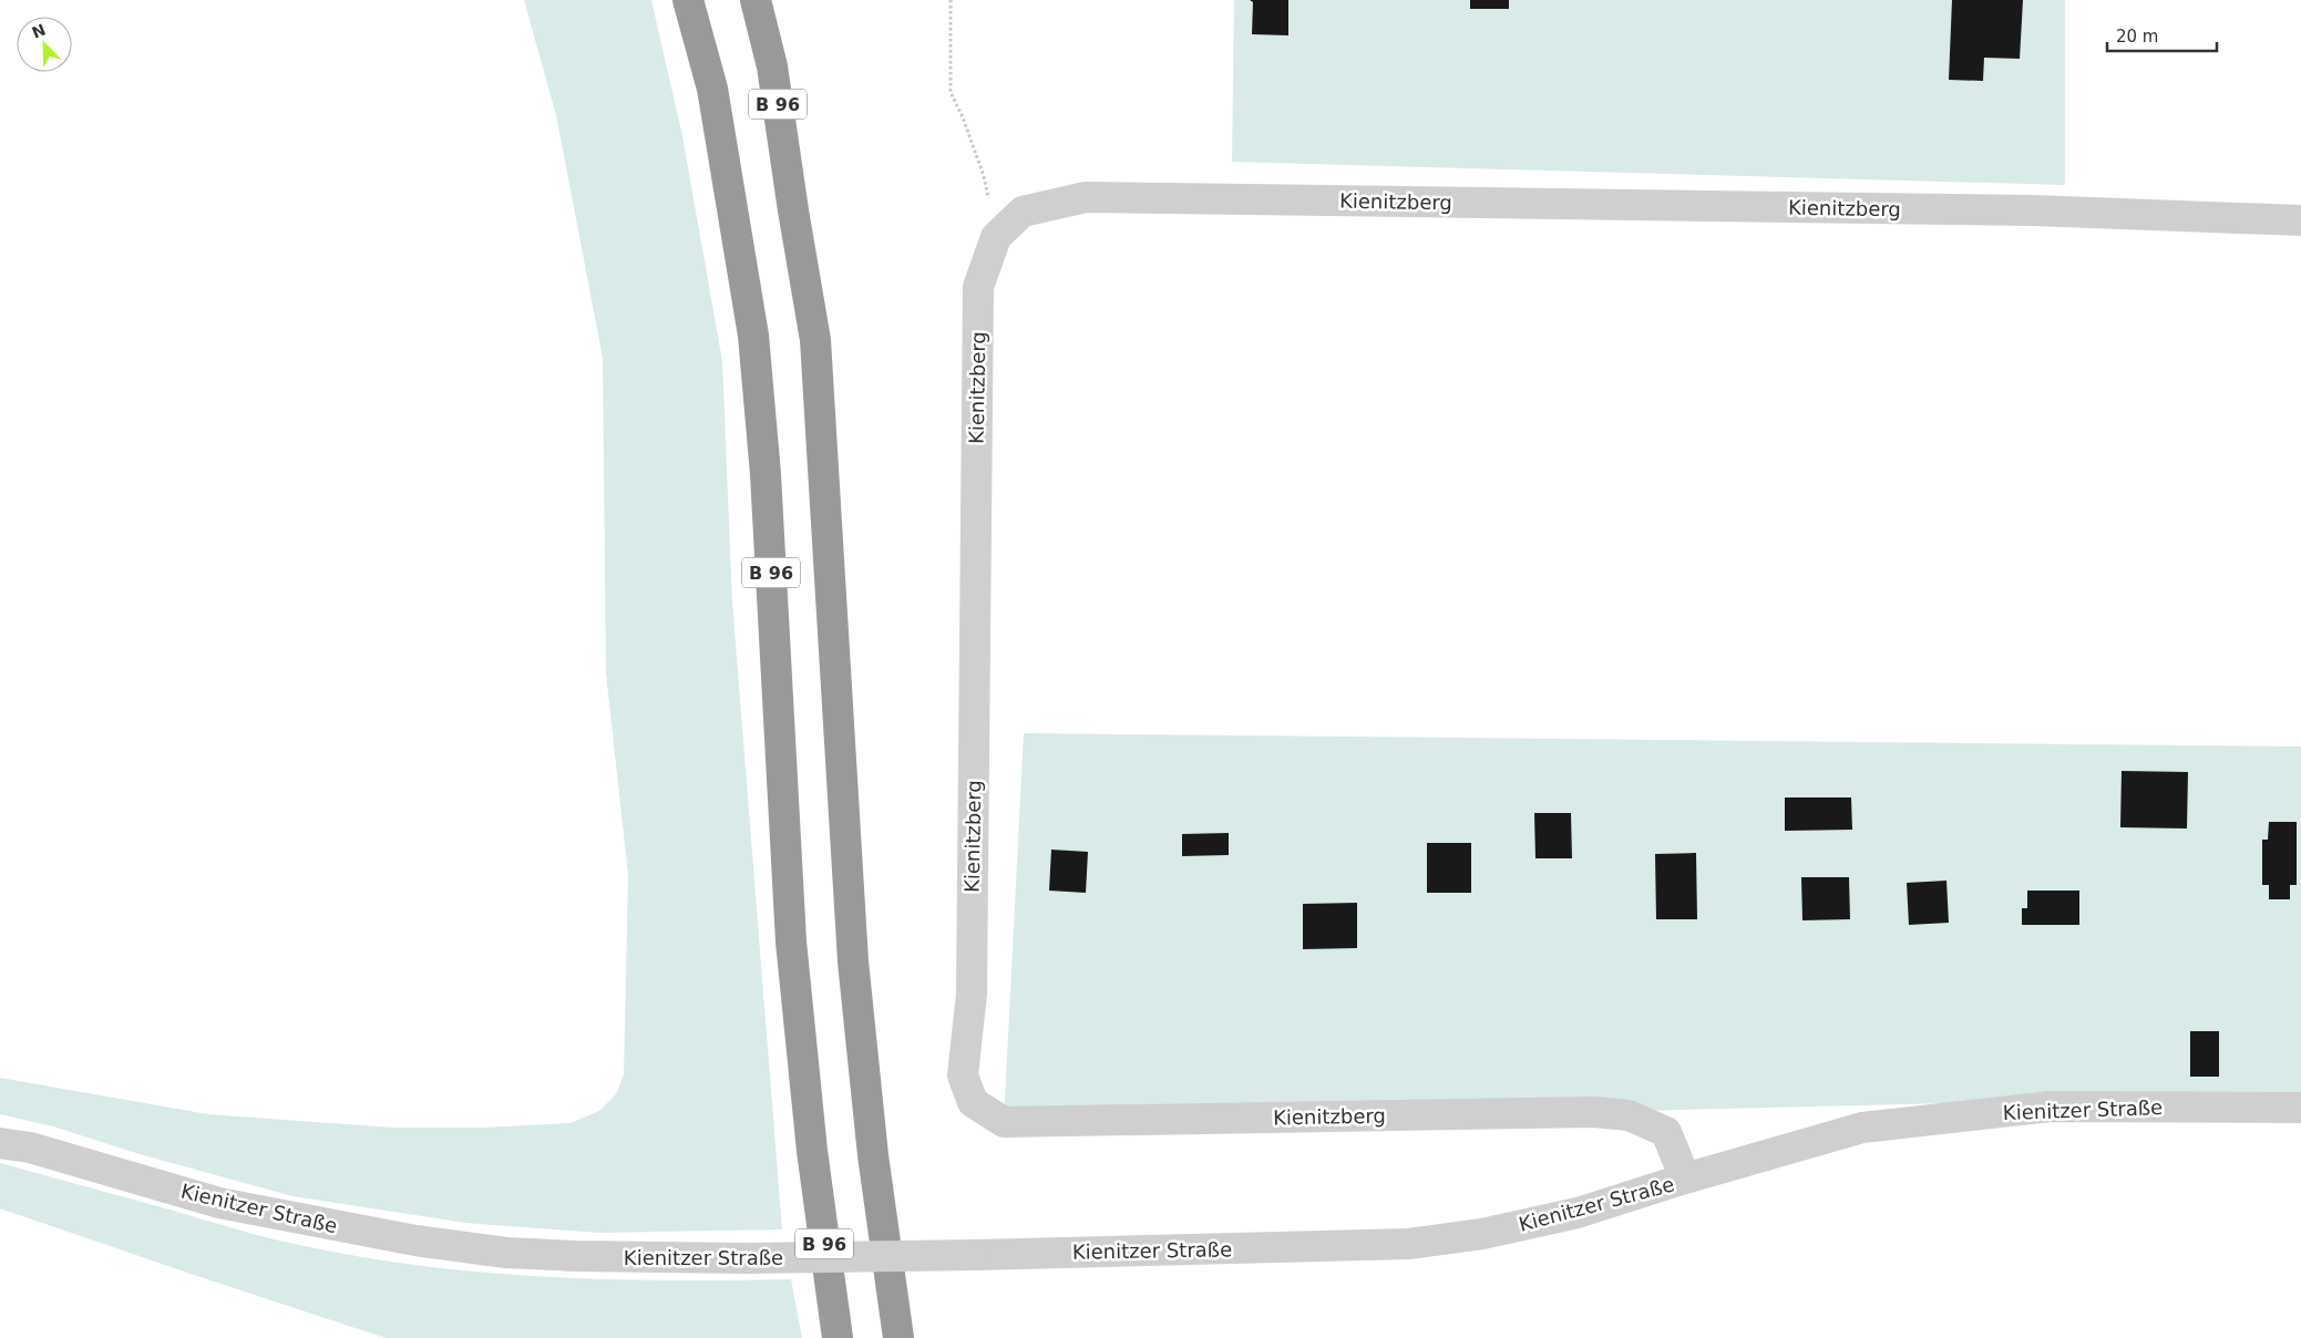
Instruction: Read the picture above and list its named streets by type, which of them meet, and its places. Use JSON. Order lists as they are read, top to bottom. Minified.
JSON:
{"streets":{"highway":["B 96"],"street":["Kienitzberg","Kienitzer Straße"]},"crossings":[["Kienitzberg","Kienitzer Straße"]],"scale_bar":"20 m","north":"top left"}
